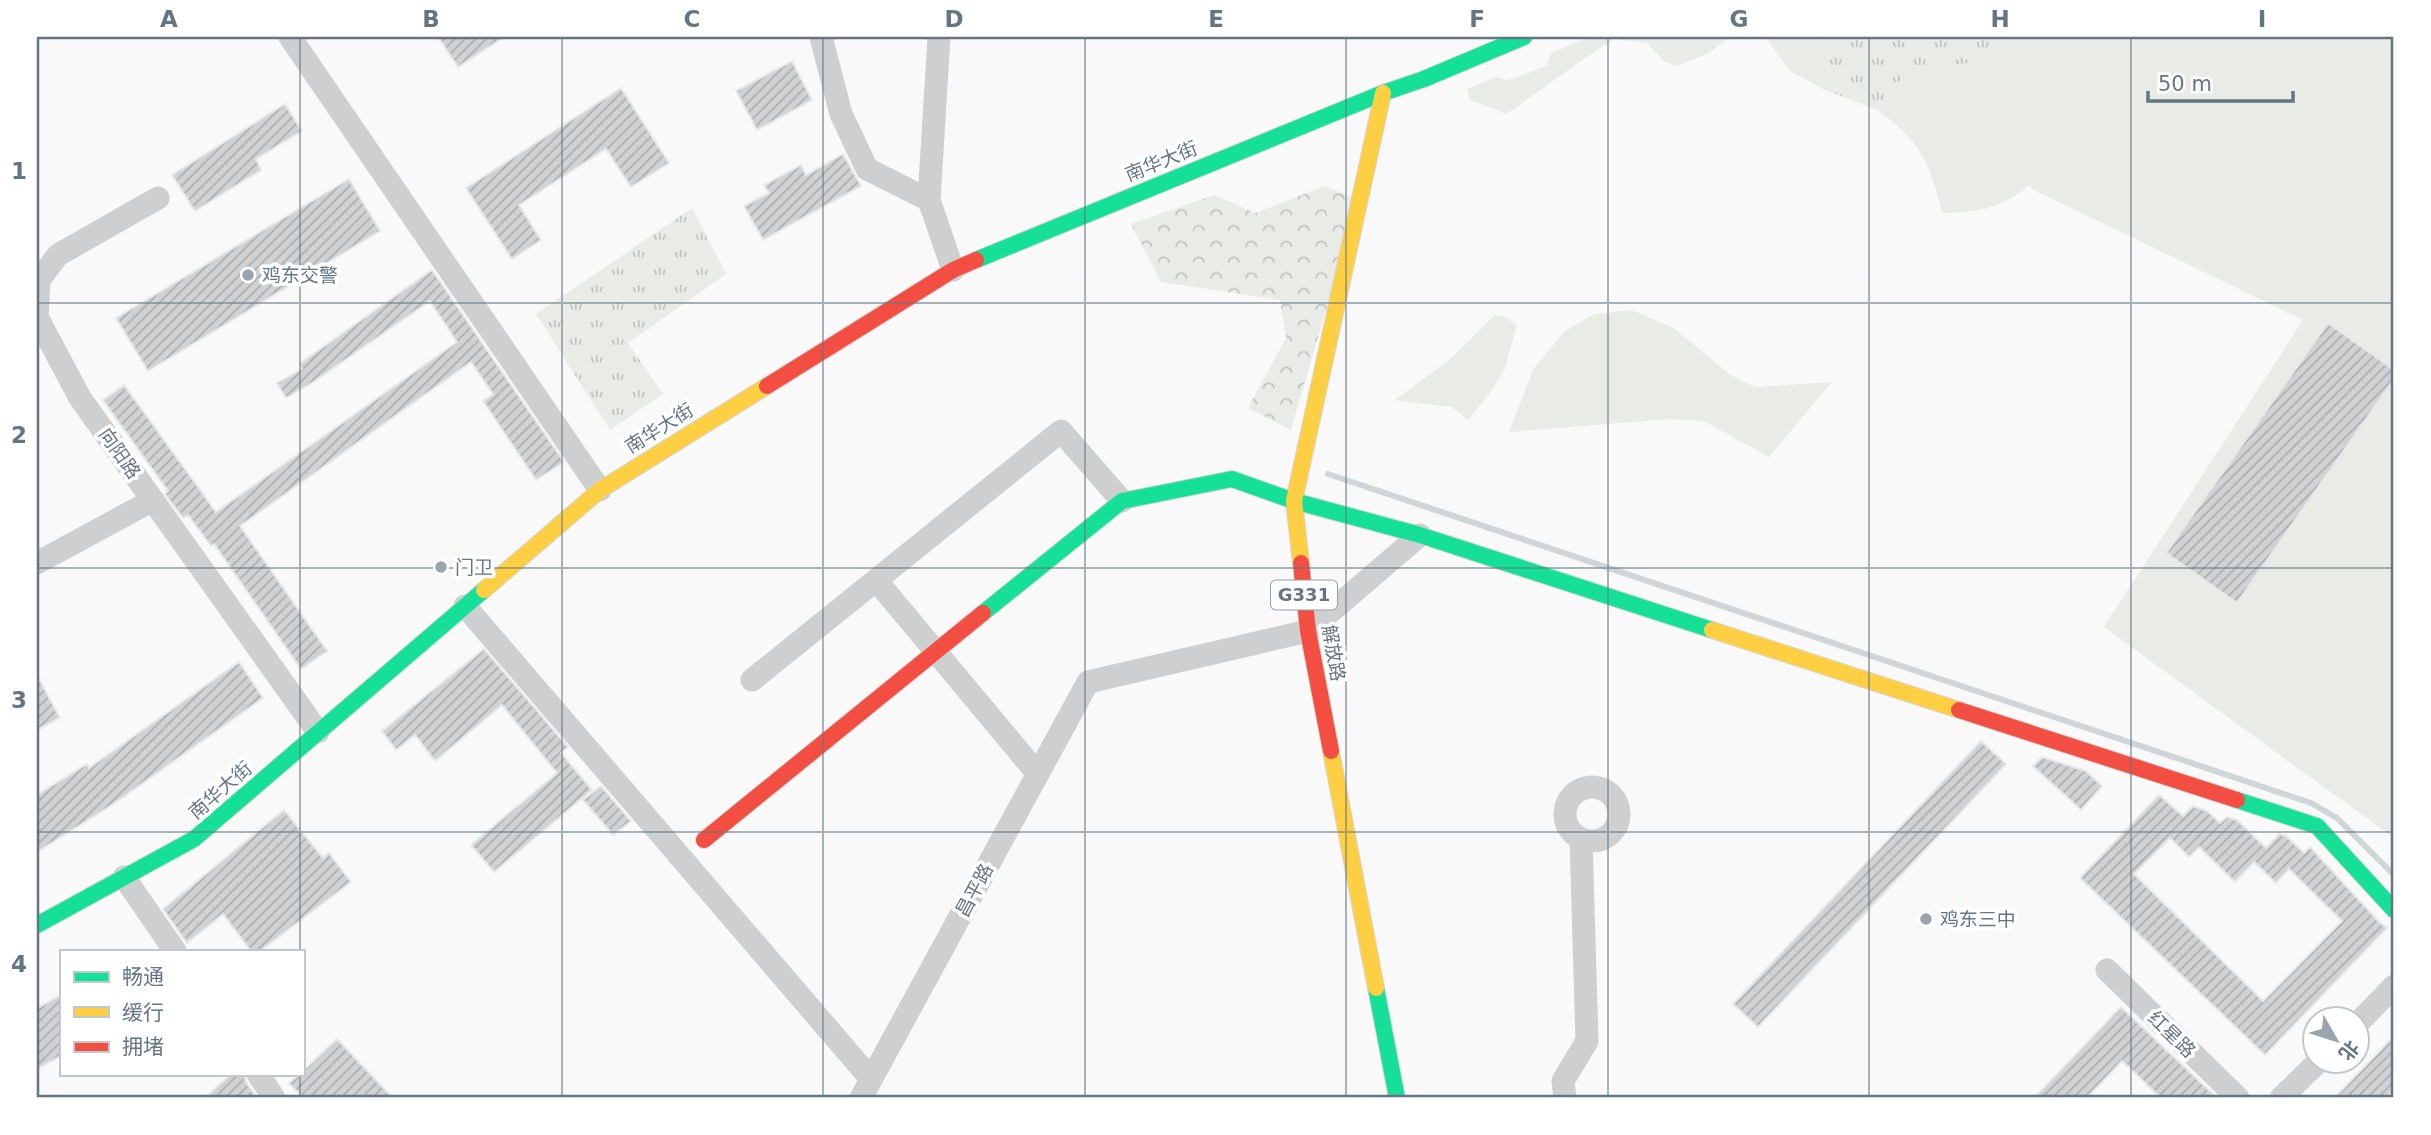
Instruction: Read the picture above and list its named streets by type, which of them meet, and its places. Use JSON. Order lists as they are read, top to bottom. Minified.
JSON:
{"streets":{"main road":["南华大街","G331","解放路"],"street":["向阳路","昌平路","红星路"]},"crossings":[["南华大街","向阳路"],["南华大街","解放路"],["解放路","昌平路"]],"places":["鸡东交警","门卫","鸡东三中"],"legend":["畅通","缓行","拥堵"],"scale_bar":"50 m","north":"bottom right","grid":{"columns":["A","B","C","D","E","F","G","H","I"],"rows":["1","2","3","4"]}}
